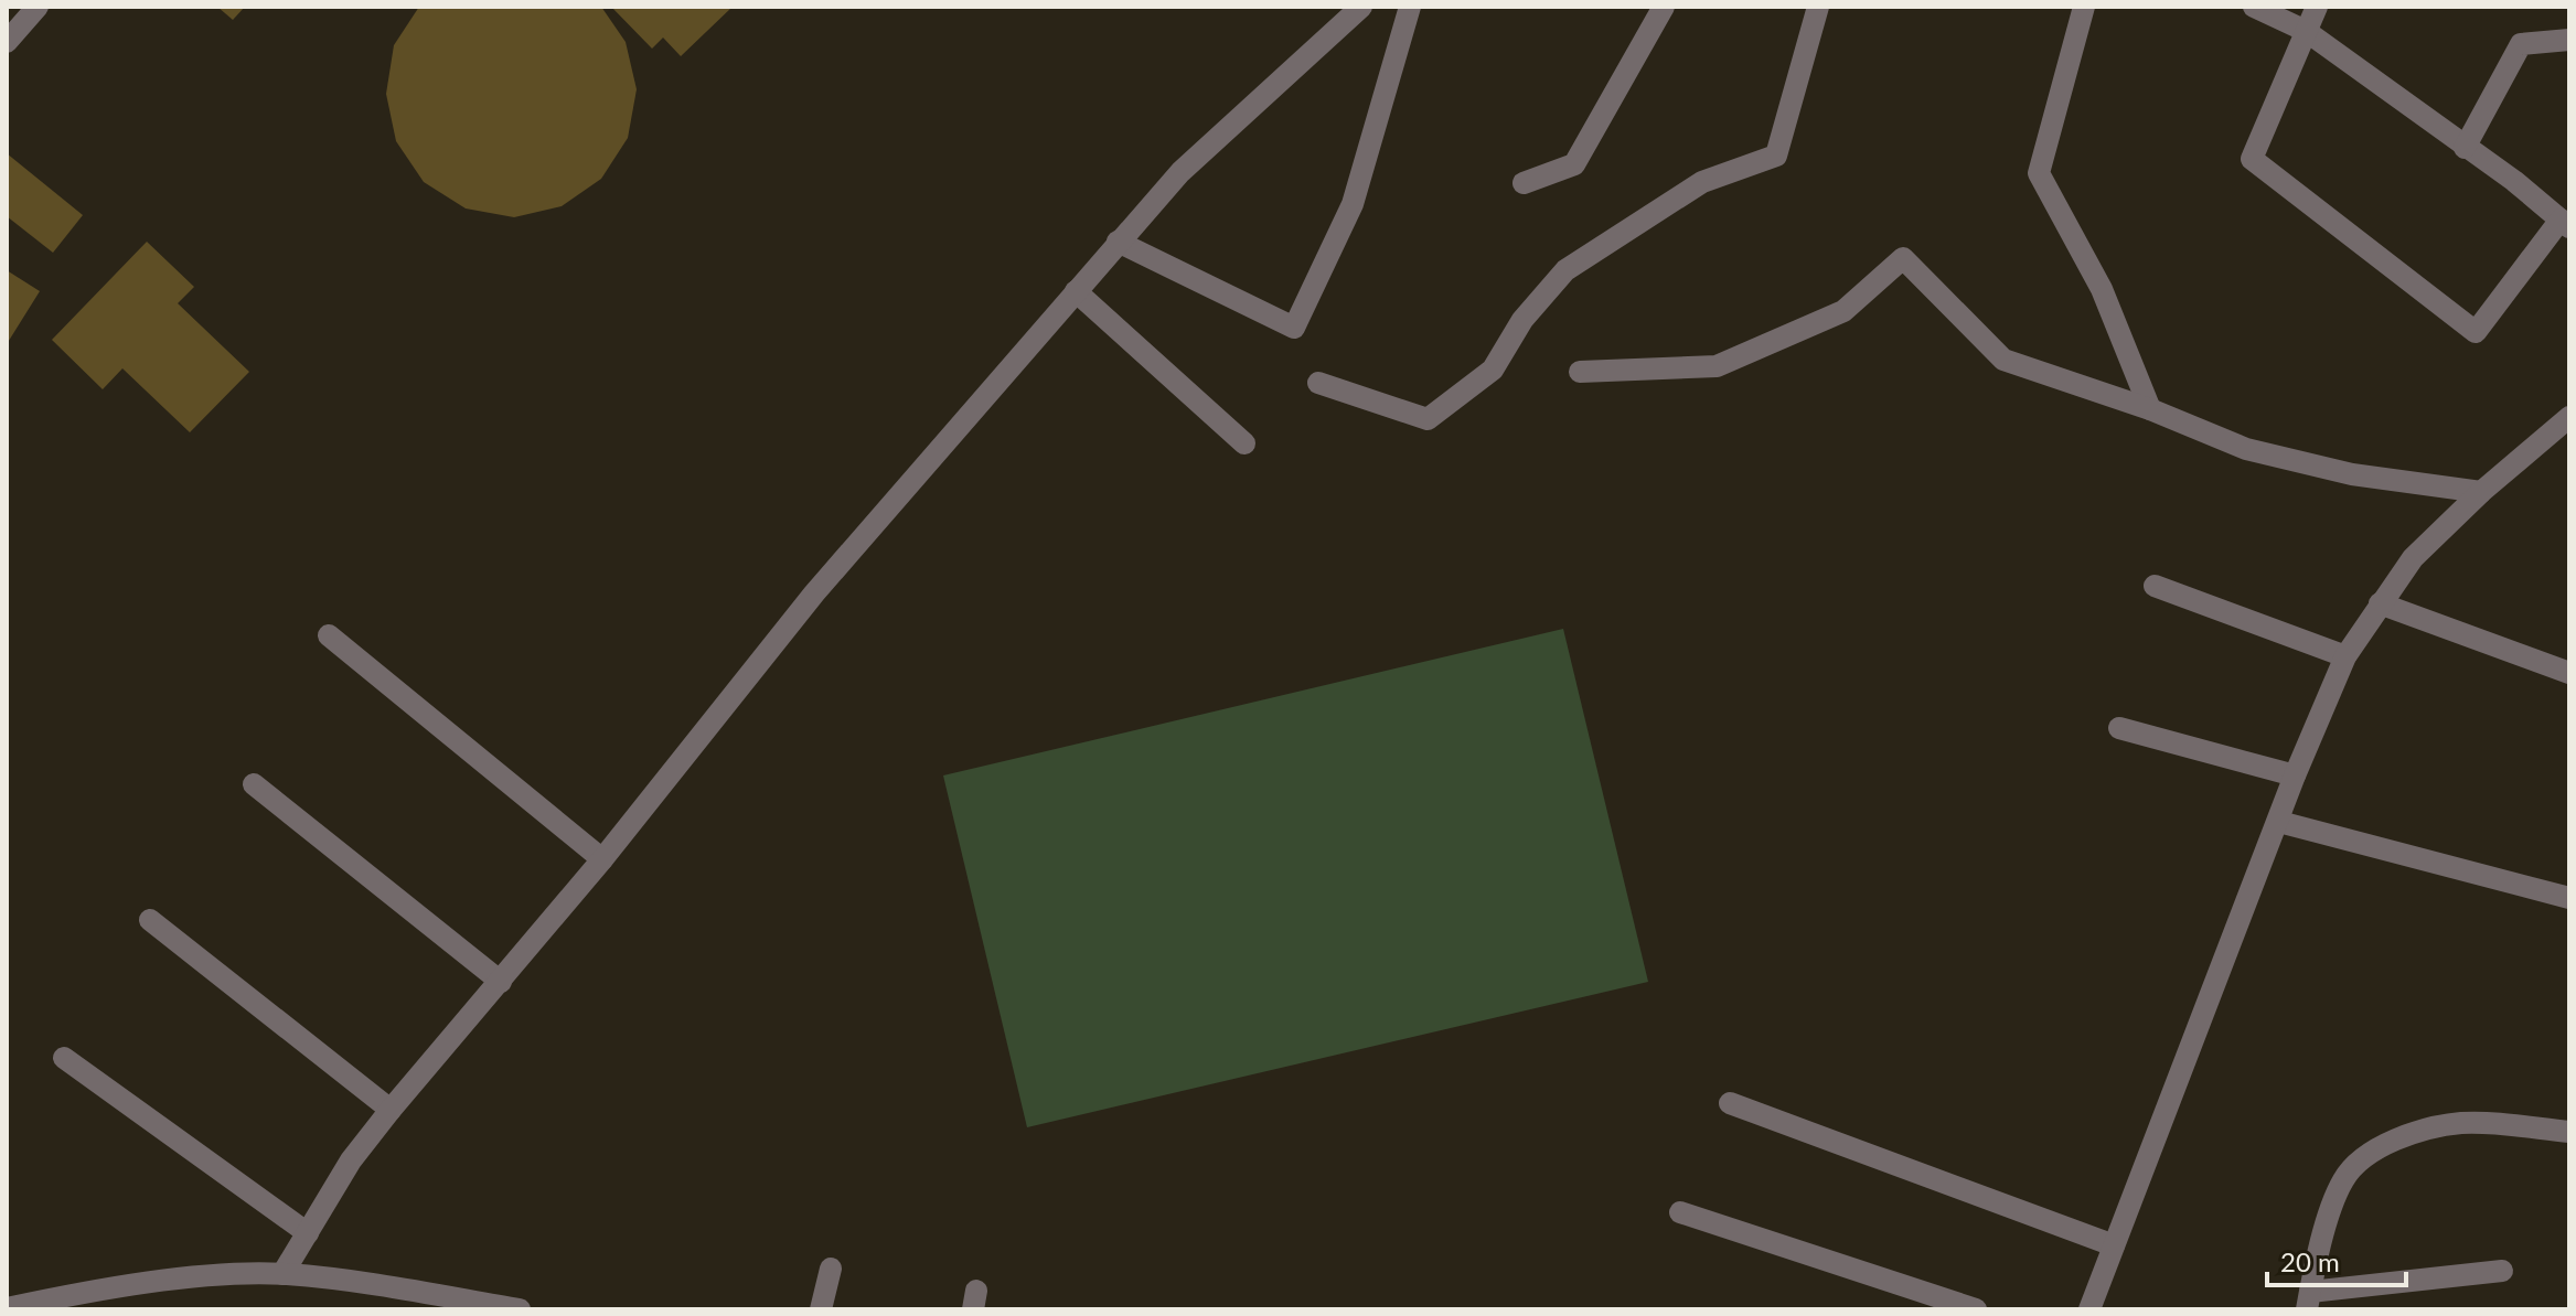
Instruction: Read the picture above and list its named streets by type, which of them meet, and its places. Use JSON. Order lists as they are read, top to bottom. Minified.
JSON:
{"scale_bar":"20 m"}
